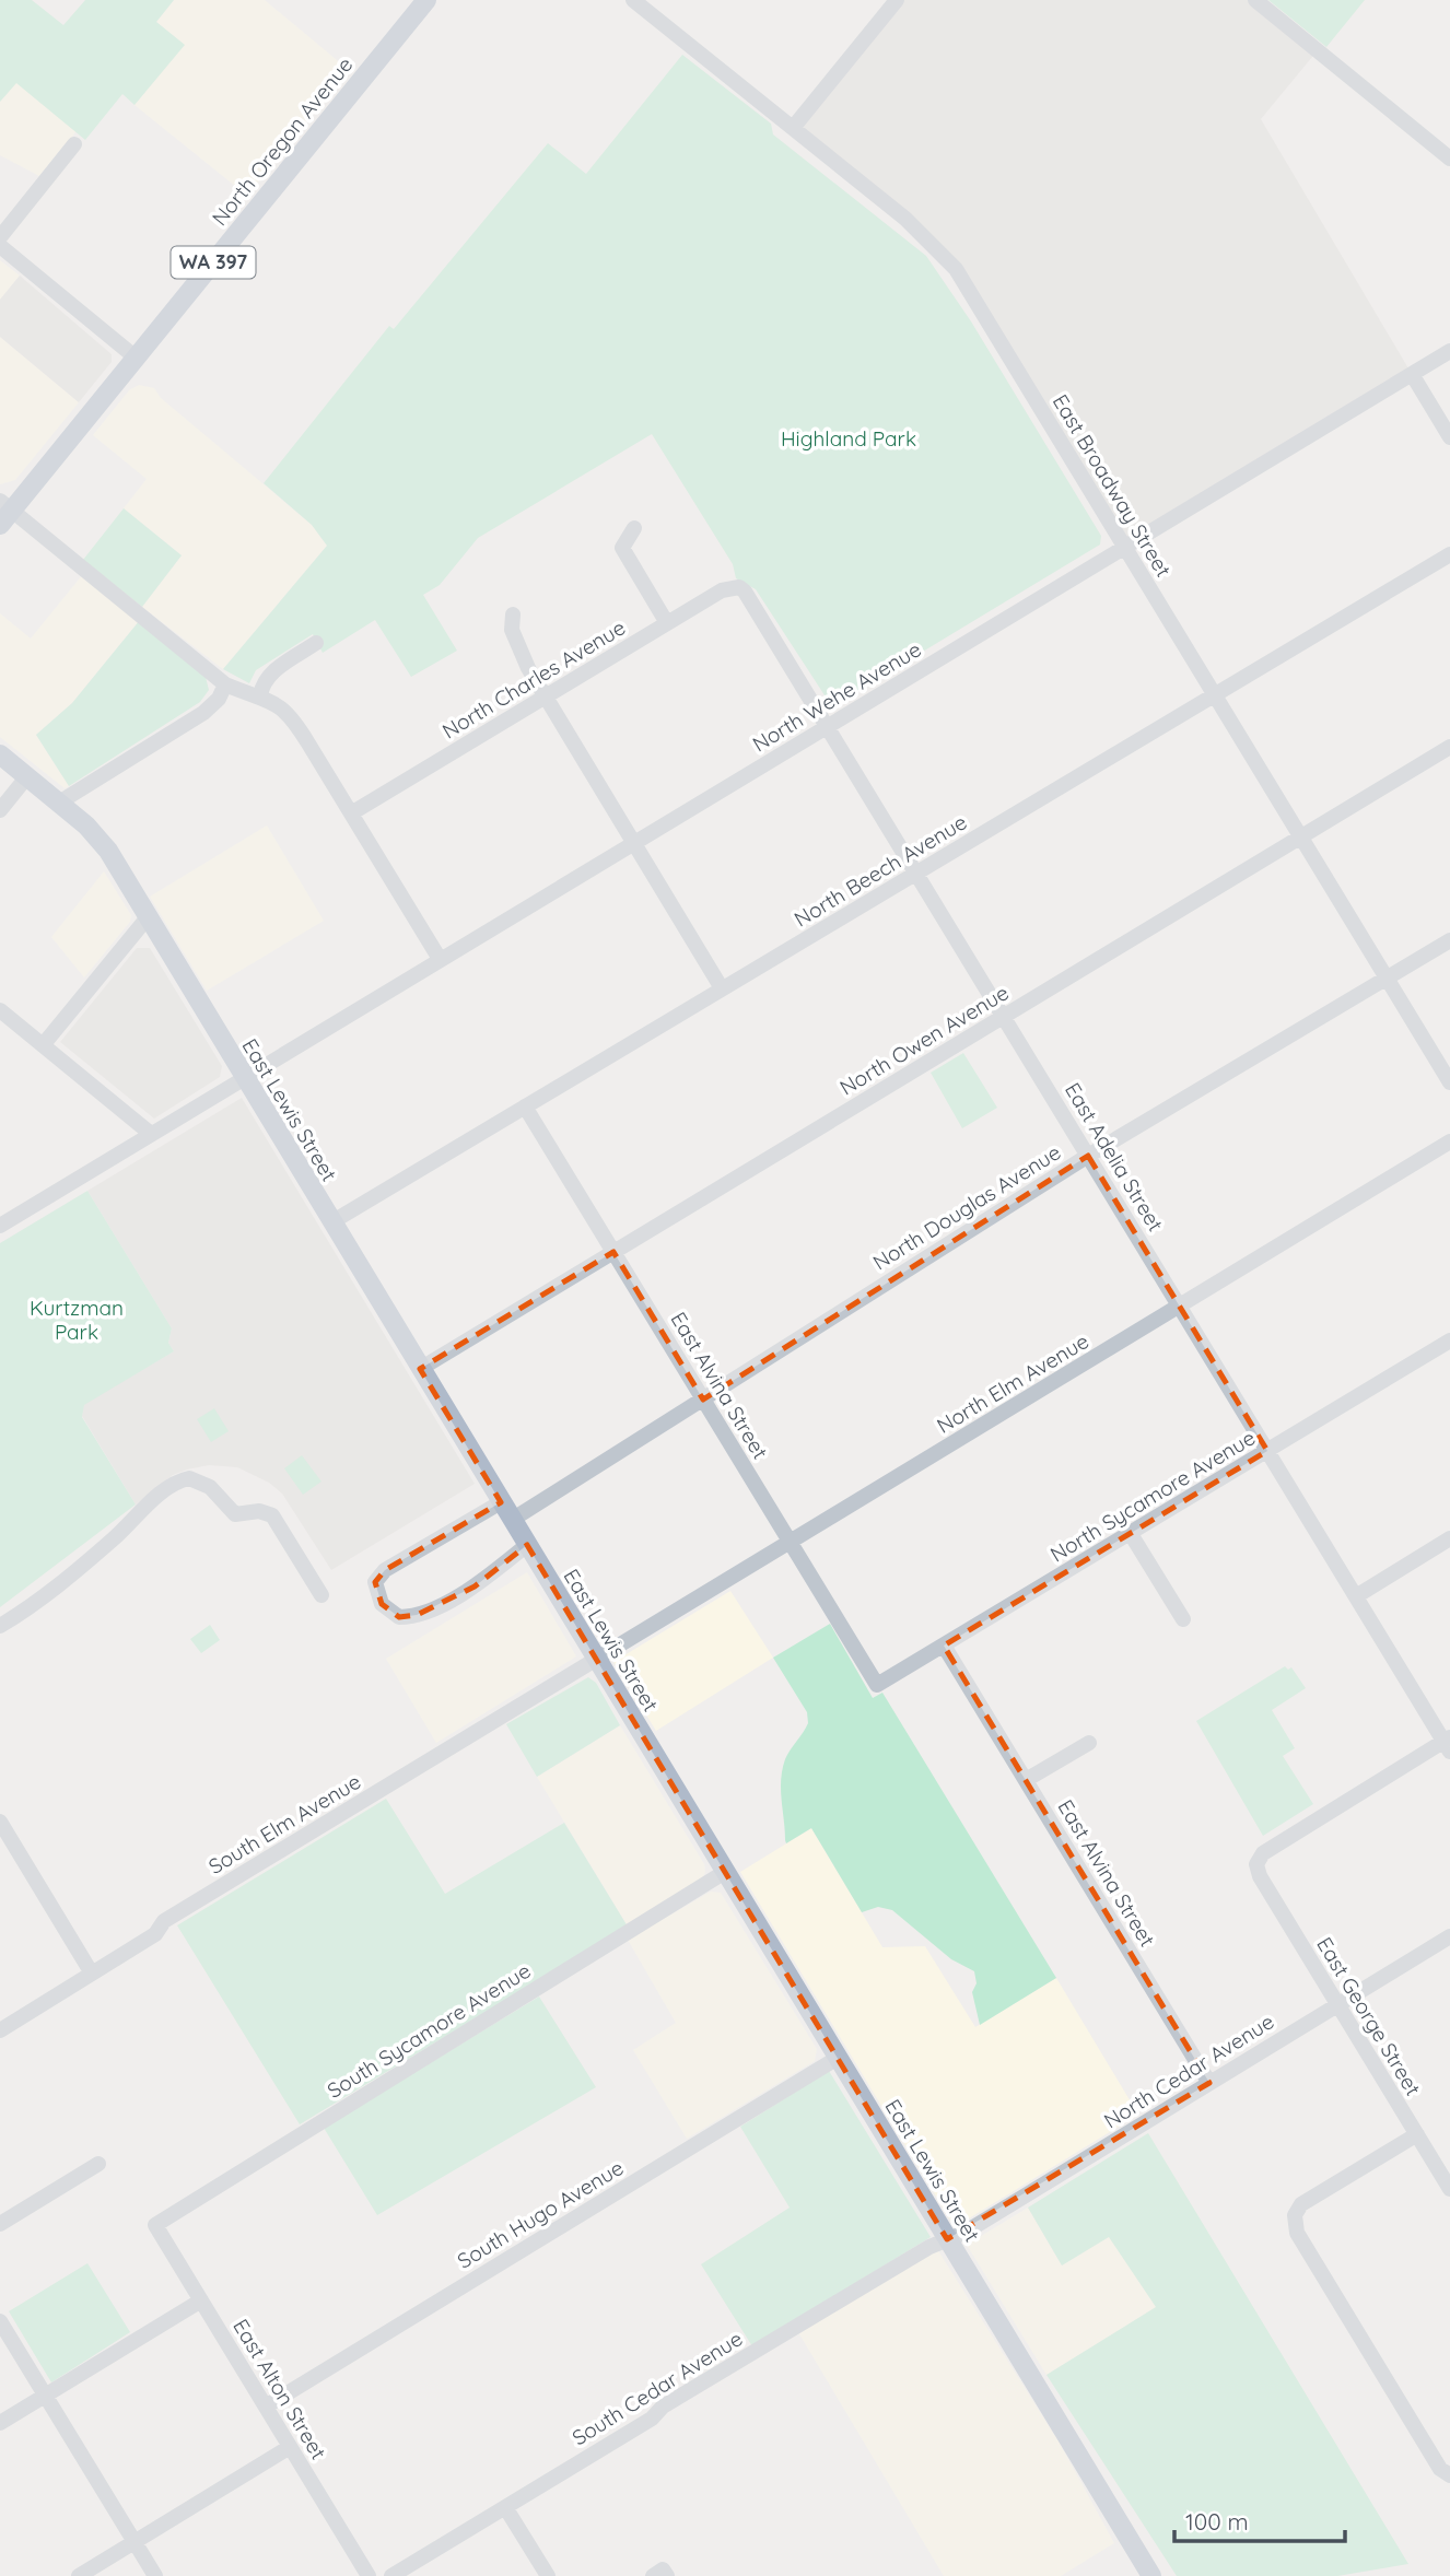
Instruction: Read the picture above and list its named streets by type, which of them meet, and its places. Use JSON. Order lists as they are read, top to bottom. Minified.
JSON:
{"streets":{"main road":["North Oregon Avenue","WA 397","East Lewis Street"],"street":["East Broadway Street","North Charles Avenue","North Wehe Avenue","North Beech Avenue","North Owen Avenue","East Adelia Street","North Douglas Avenue","North Elm Avenue","East Alvina Street","North Sycamore Avenue","South Elm Avenue","East George Street","South Sycamore Avenue","North Cedar Avenue","South Hugo Avenue","South Cedar Avenue","East Alton Street"]},"crossings":[["East Broadway Street","North Wehe Avenue"],["East Broadway Street","North Beech Avenue"],["East Broadway Street","North Owen Avenue"],["East Broadway Street","North Douglas Avenue"],["North Charles Avenue","East Adelia Street"],["North Wehe Avenue","East Lewis Street"],["North Wehe Avenue","East Adelia Street"],["North Beech Avenue","East Lewis Street"],["North Beech Avenue","East Adelia Street"],["North Beech Avenue","East Alvina Street"],["North Owen Avenue","East Lewis Street"],["North Owen Avenue","East Adelia Street"],["North Owen Avenue","East Alvina Street"],["East Lewis Street","North Douglas Avenue"],["East Lewis Street","North Elm Avenue"],["East Lewis Street","South Elm Avenue"],["East Lewis Street","South Sycamore Avenue"],["East Lewis Street","North Cedar Avenue"],["East Lewis Street","South Hugo Avenue"],["East Lewis Street","South Cedar Avenue"],["East Adelia Street","North Douglas Avenue"],["East Adelia Street","North Elm Avenue"],["East Adelia Street","North Sycamore Avenue"],["East Adelia Street","East George Street"],["North Douglas Avenue","East Alvina Street"],["North Elm Avenue","East Alvina Street"],["North Elm Avenue","South Elm Avenue"],["East Alvina Street","North Sycamore Avenue"],["East Alvina Street","North Cedar Avenue"],["East George Street","North Cedar Avenue"],["South Sycamore Avenue","East Alton Street"],["North Cedar Avenue","South Cedar Avenue"],["South Hugo Avenue","East Alton Street"]],"parks":["Highland Park","Kurtzman Park"],"scale_bar":"100 m"}
